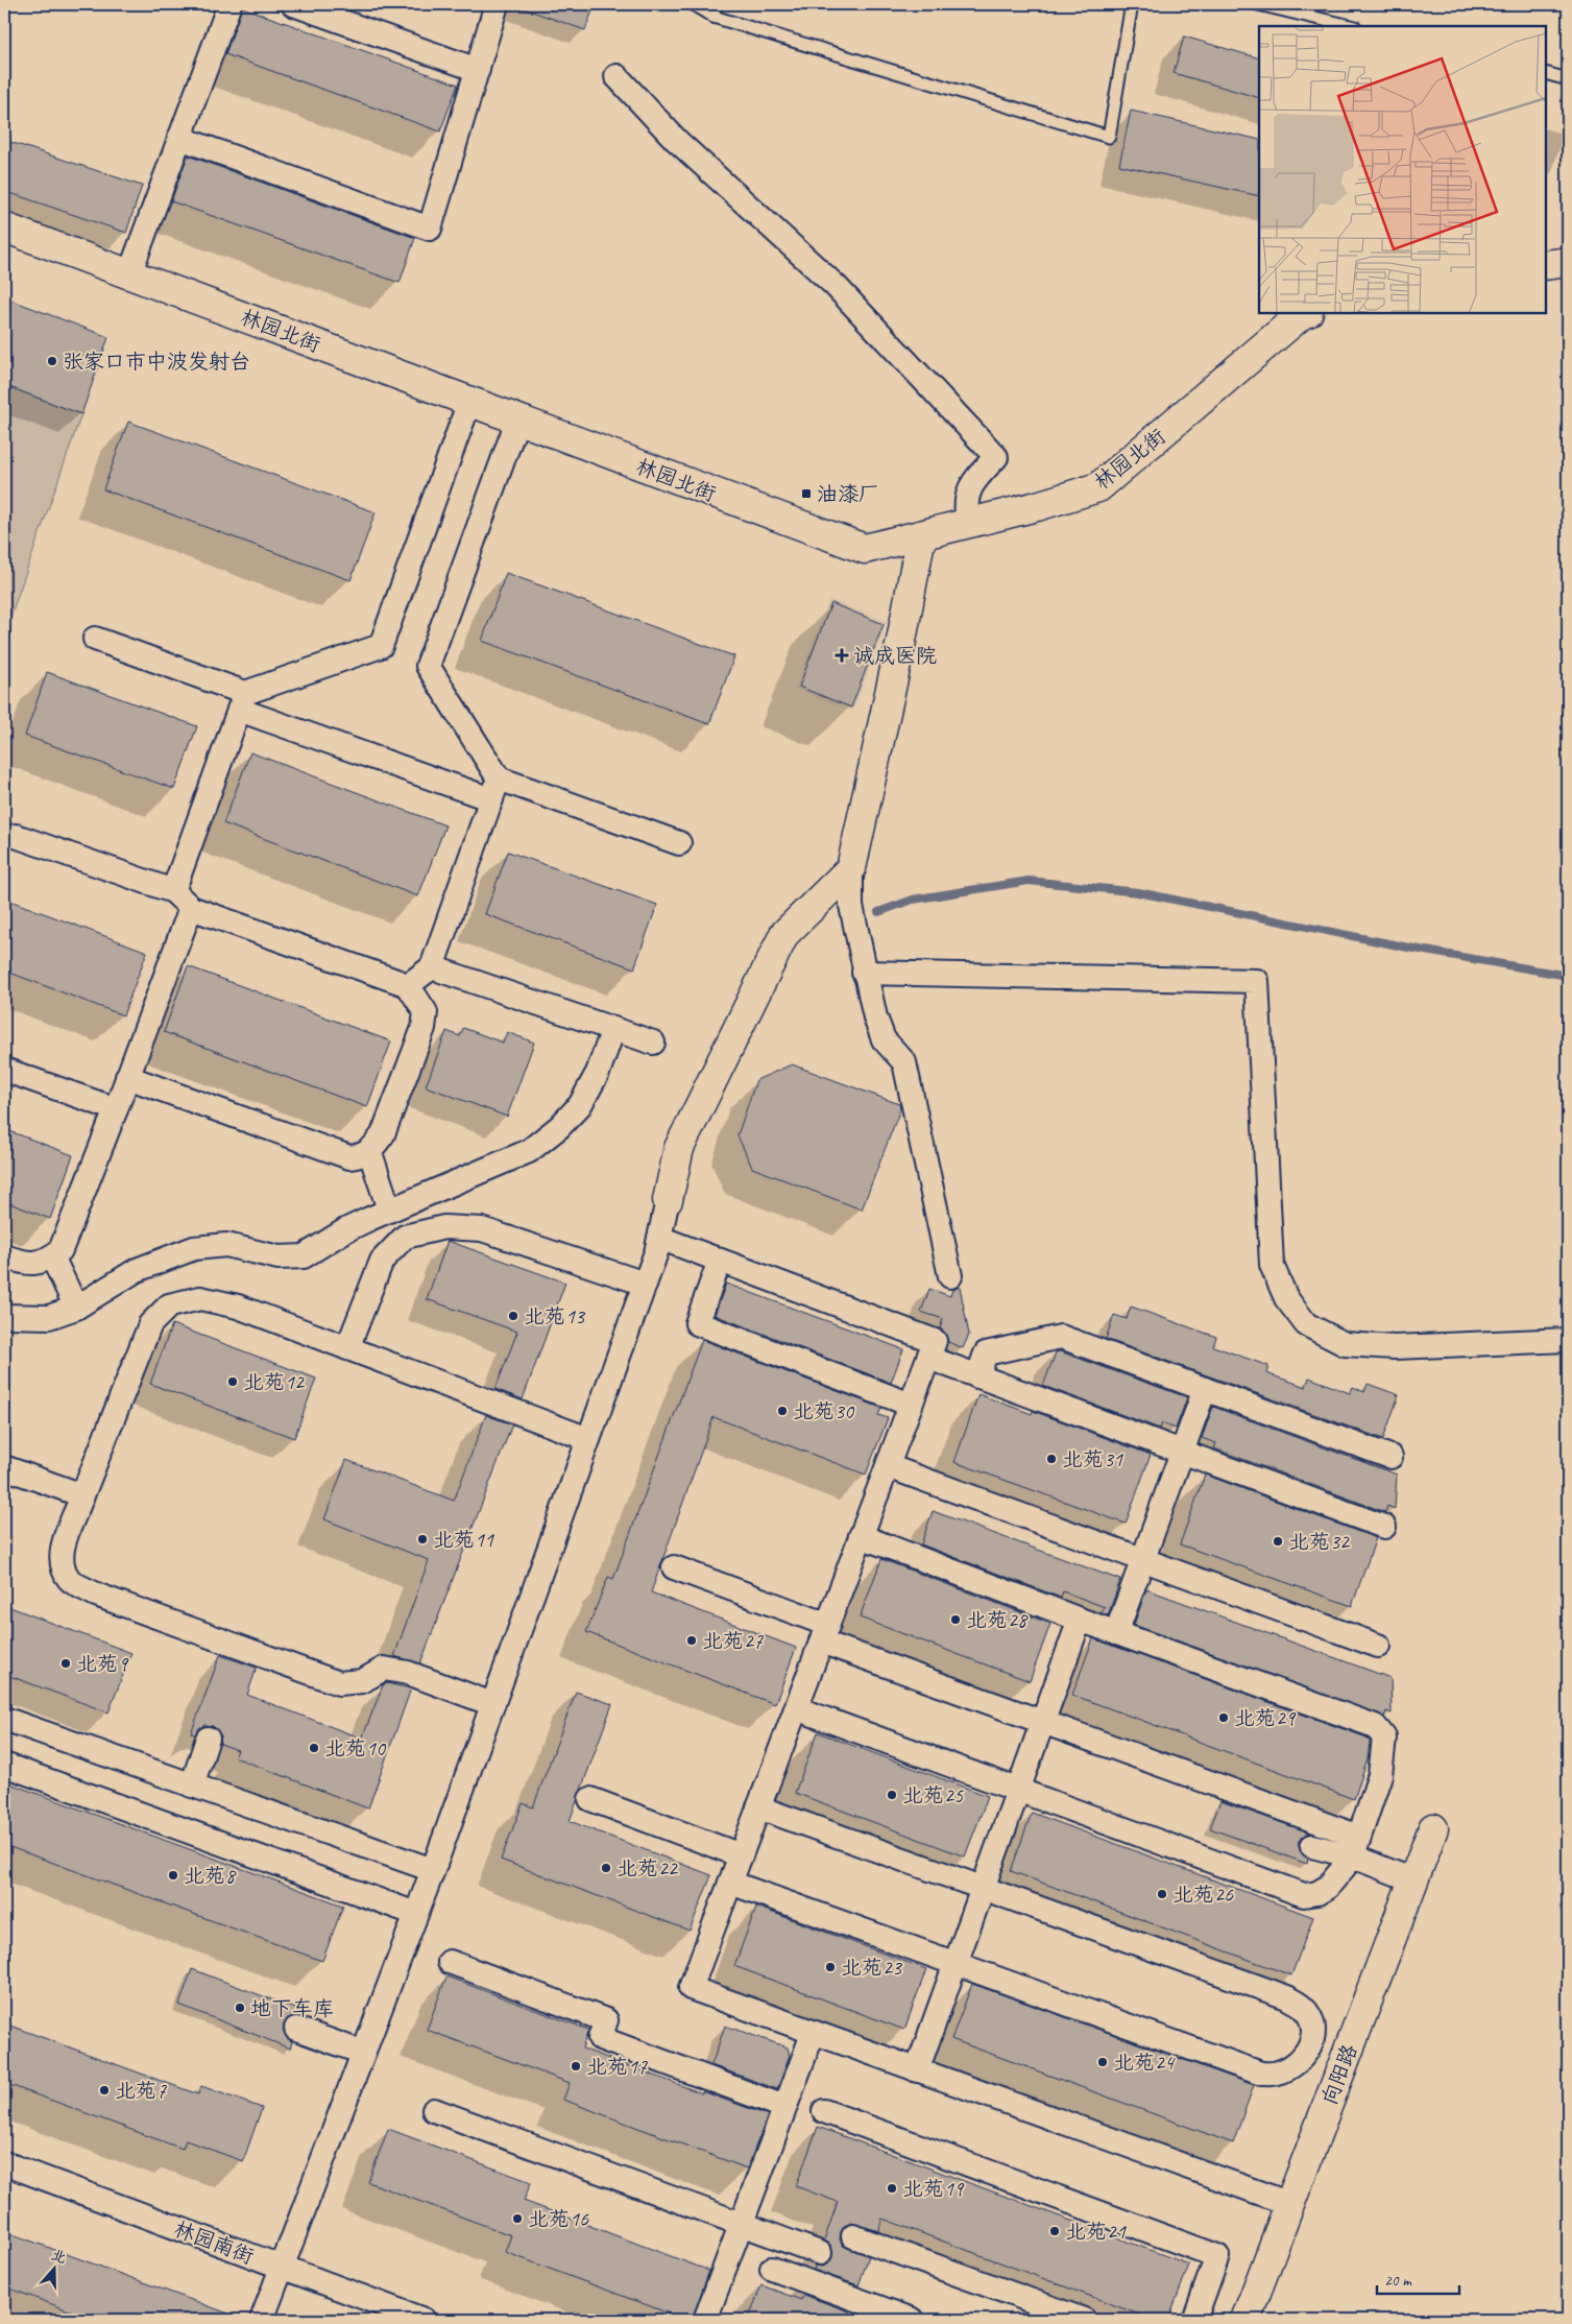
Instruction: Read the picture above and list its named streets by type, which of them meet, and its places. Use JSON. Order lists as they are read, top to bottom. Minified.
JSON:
{"streets":{"street":["林园北街","向阳路","林园南街"]},"places":{"other":["张家口市中波发射台","北苑13","北苑12","北苑30","北苑31","北苑11","北苑32","北苑28","北苑27","北苑9","北苑29","北苑10","北苑25","北苑22","北苑8","北苑26","北苑23","地下车库","北苑24","北苑17","北苑7","北苑19","北苑16","北苑21"],"transit":["油漆厂"],"health":["诚成医院"]},"scale_bar":"20 m","north":"top"}
